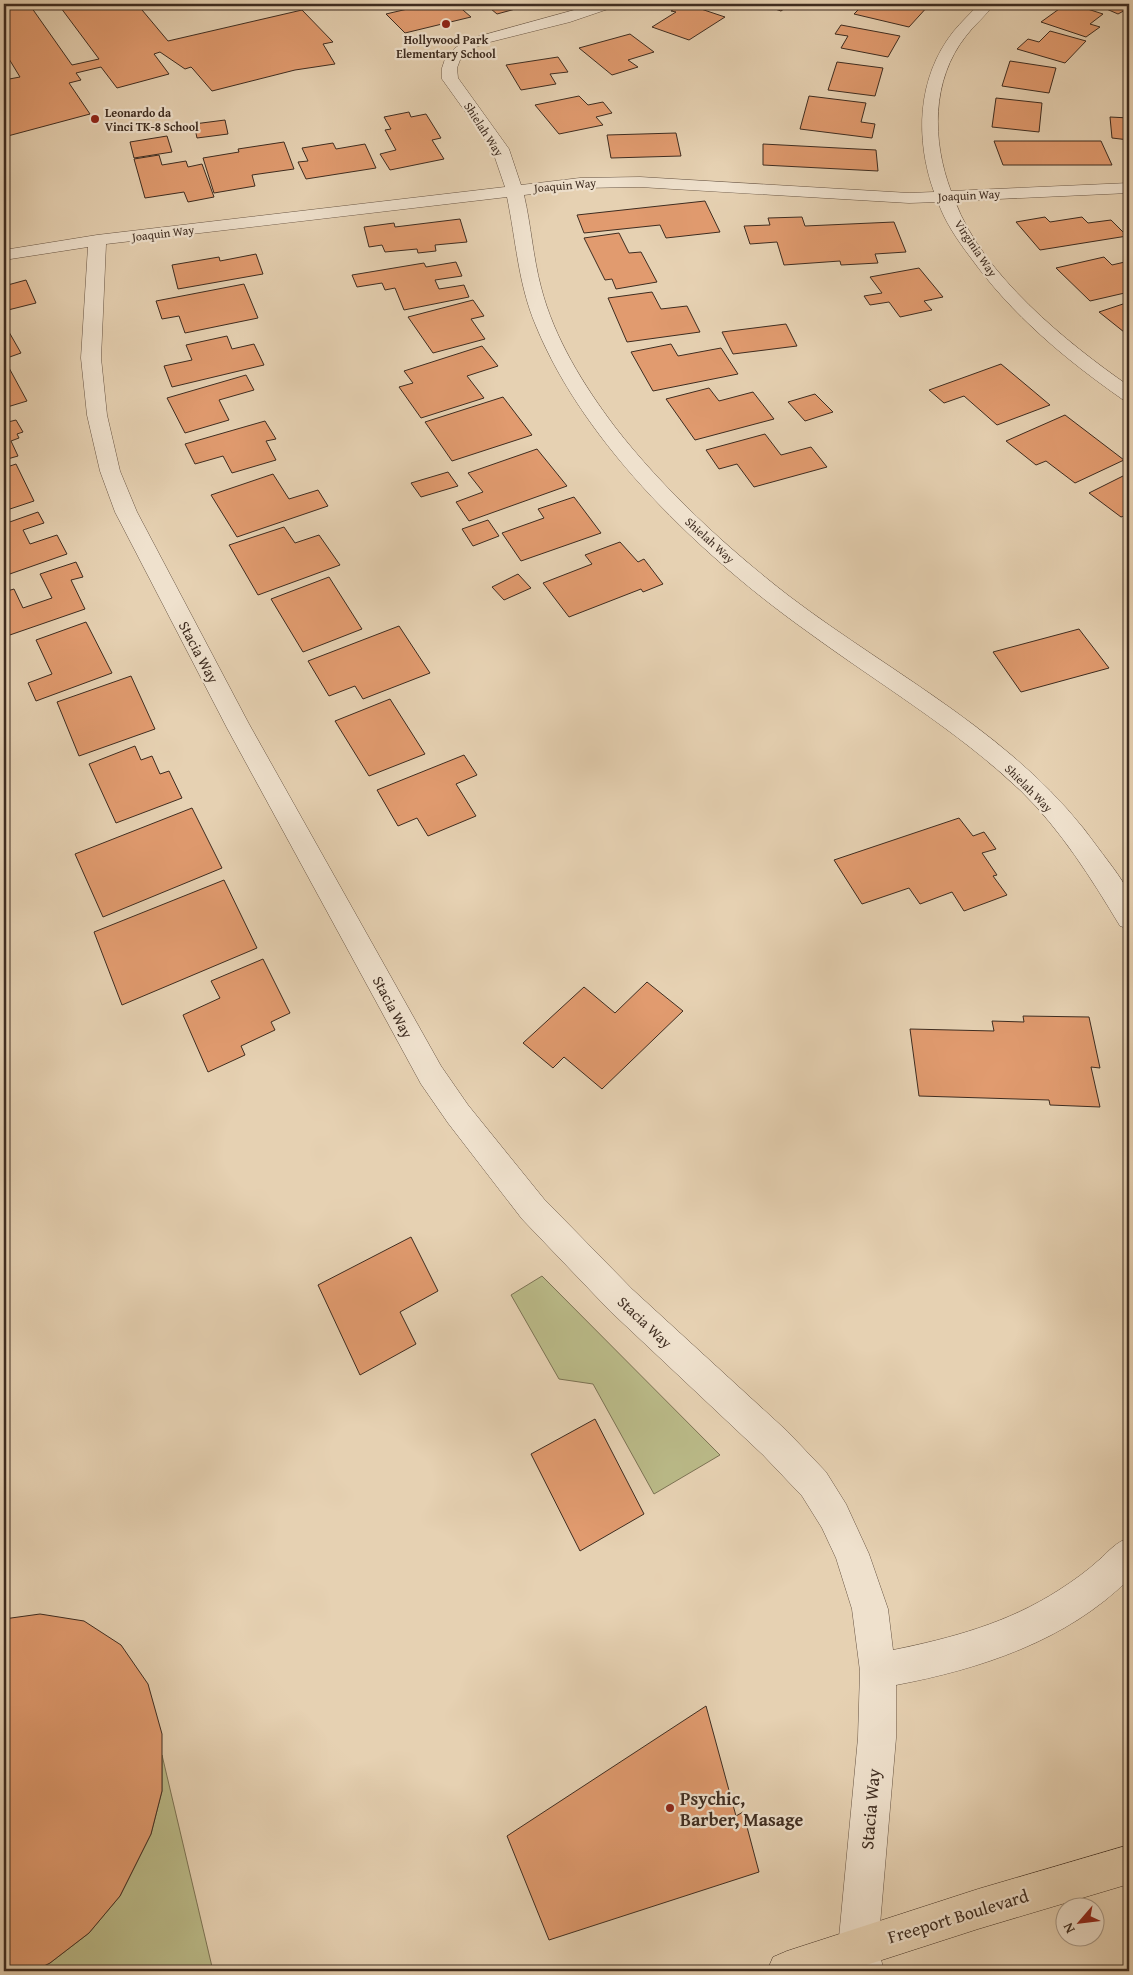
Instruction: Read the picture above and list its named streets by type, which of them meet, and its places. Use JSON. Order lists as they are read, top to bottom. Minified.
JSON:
{"streets":{"main road":["Freeport Boulevard"],"street":["Shielah Way","Joaquin Way","Virginia Way","Stacia Way"]},"crossings":[["Shielah Way","Joaquin Way"],["Joaquin Way","Virginia Way"],["Joaquin Way","Stacia Way"],["Stacia Way","Freeport Boulevard"]],"places":["Hollywood Park Elementary School","Leonardo da Vinci TK-8 School","Psychic, Barber, Masage"],"north":"bottom left"}
